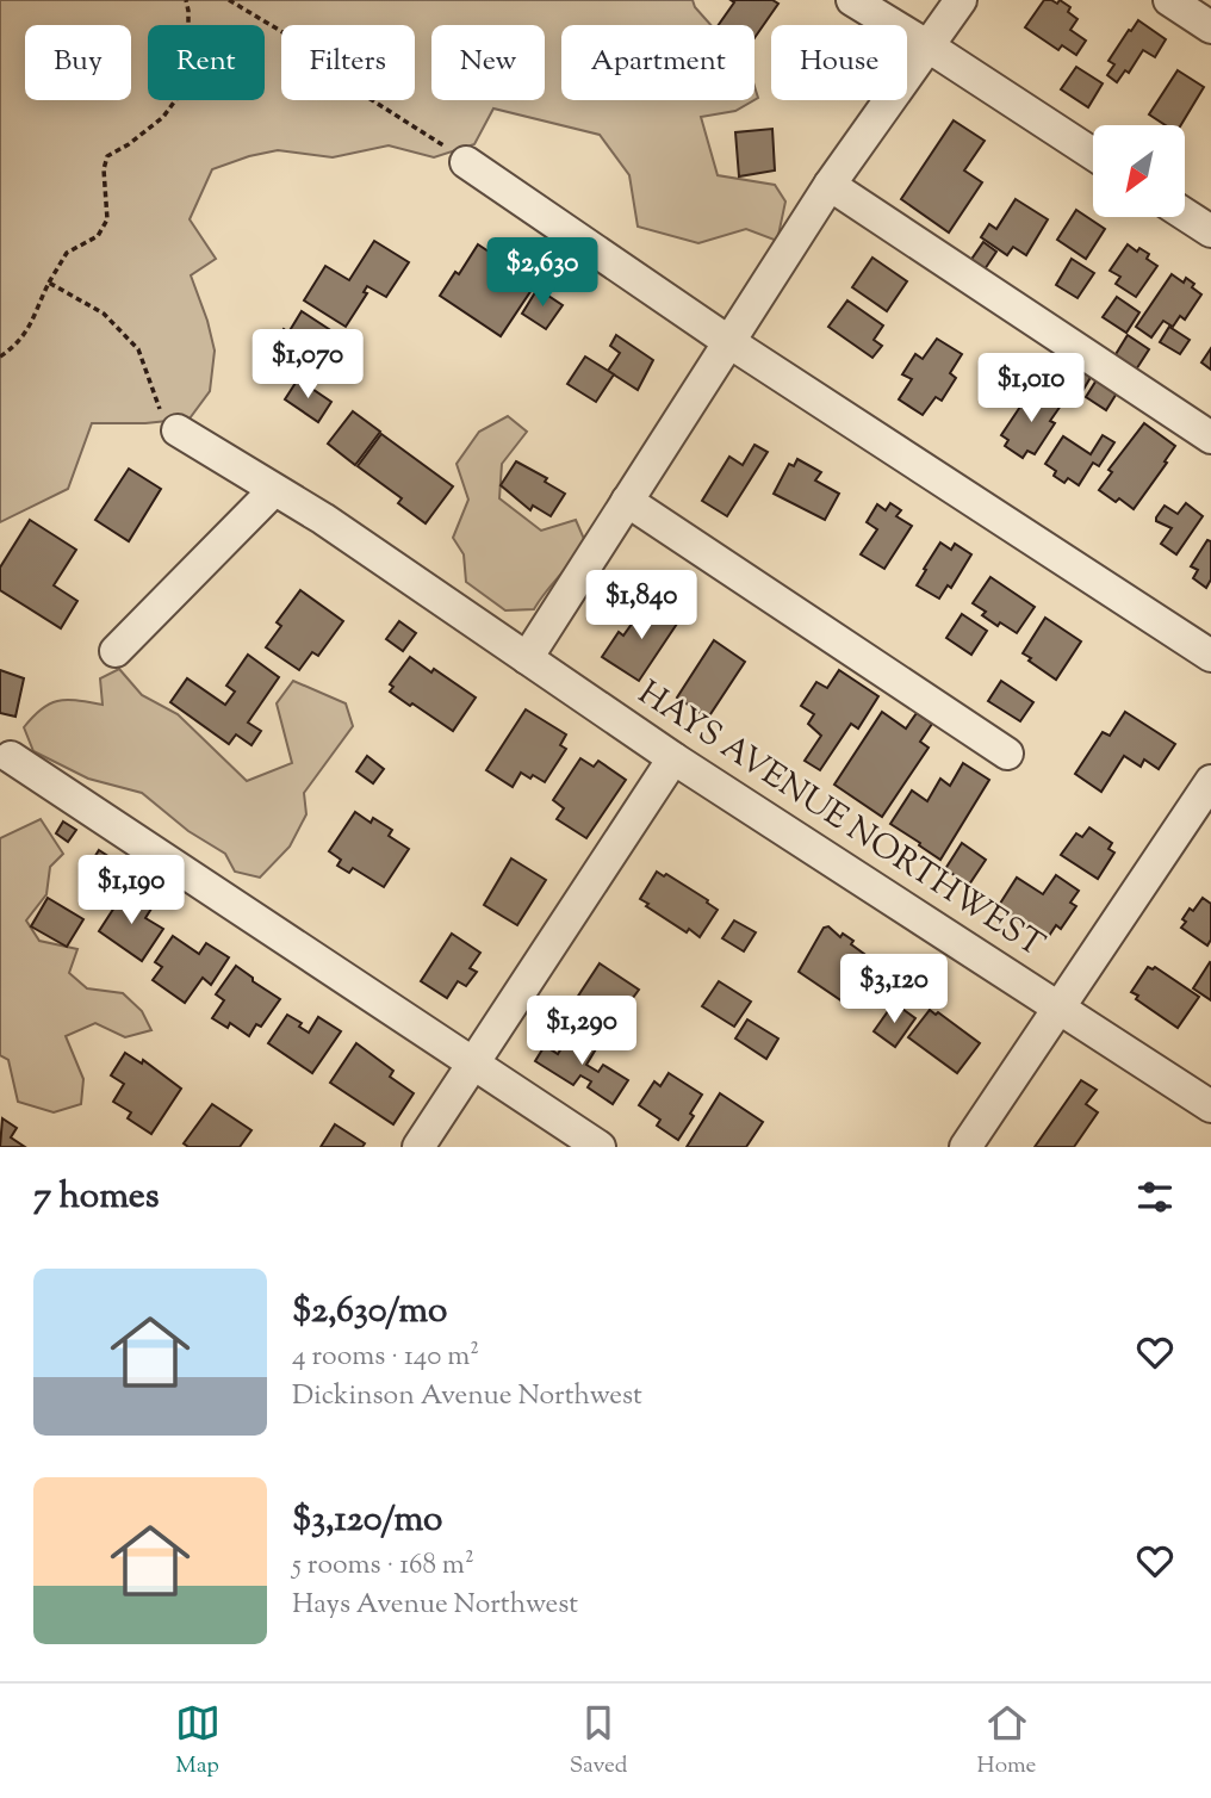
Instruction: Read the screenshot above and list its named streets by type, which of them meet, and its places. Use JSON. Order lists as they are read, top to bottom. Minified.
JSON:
{"streets":{"street":["HAYS AVENUE NORTHWEST"]},"north":"bottom left","page":{"chip":["Buy","Rent","Filters","New","Apartment","House"],"price":["$2,630","$1,070","$1,010","$1,840","$1,190","$3,120","$1,290"],"heading":"7 homes","list":[{"name":"$2,630/mo","note":"4 rooms · 140 m² · Dickinson Avenue Northwest"},{"name":"$3,120/mo","note":"5 rooms · 168 m² · Hays Avenue Northwest"}],"tabs":["Map","Saved","Home"]}}
